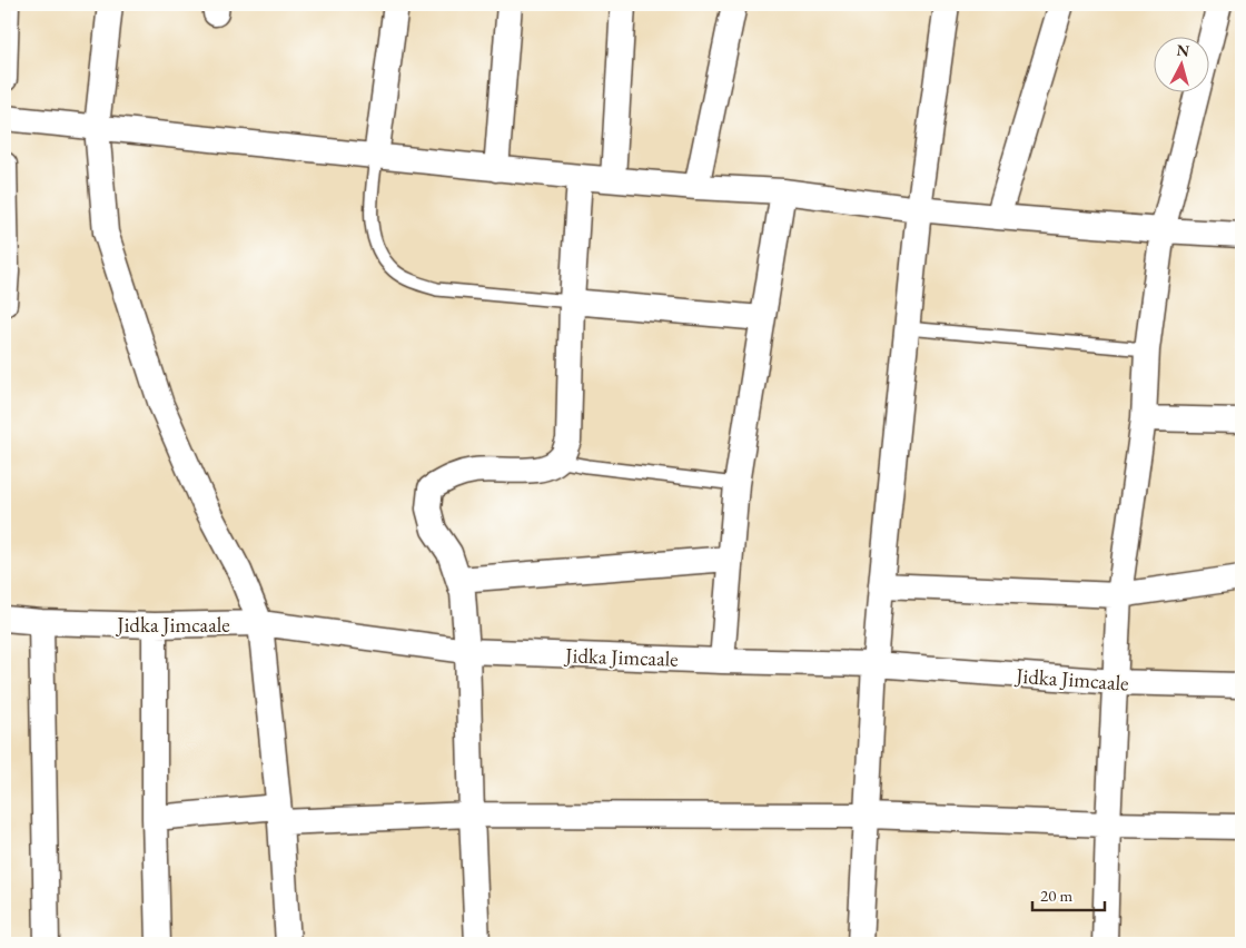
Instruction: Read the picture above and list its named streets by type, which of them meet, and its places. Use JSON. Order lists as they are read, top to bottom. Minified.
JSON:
{"streets":{"street":["Jidka Jimcaale"]},"scale_bar":"20 m","north":"top"}
